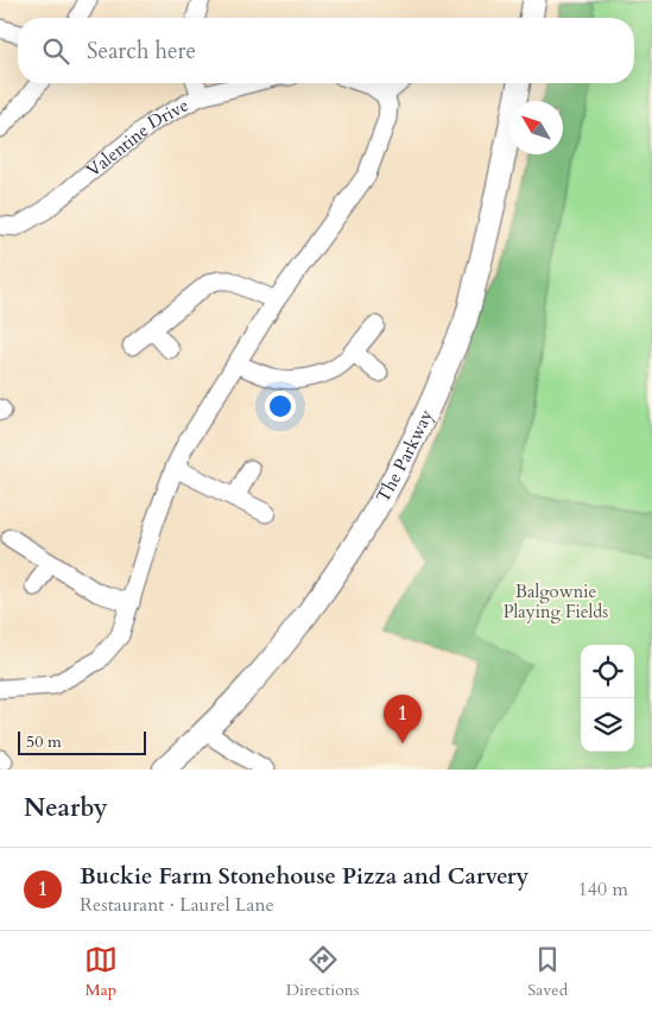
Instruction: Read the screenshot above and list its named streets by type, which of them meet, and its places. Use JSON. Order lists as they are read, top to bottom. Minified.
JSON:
{"streets":{"main road":["The Parkway"],"street":["Valentine Drive"]},"parks":["Balgownie Playing Fields"],"scale_bar":"50 m","north":"top left","page":{"search":"Search here","pins":"1","scale":"50 m","heading":"Nearby","list":[{"mark":"1","name":"Buckie Farm Stonehouse Pizza and Carvery","note":"Restaurant · Laurel Lane","value":"140 m"}],"nav":["Map","Directions","Saved"]}}
